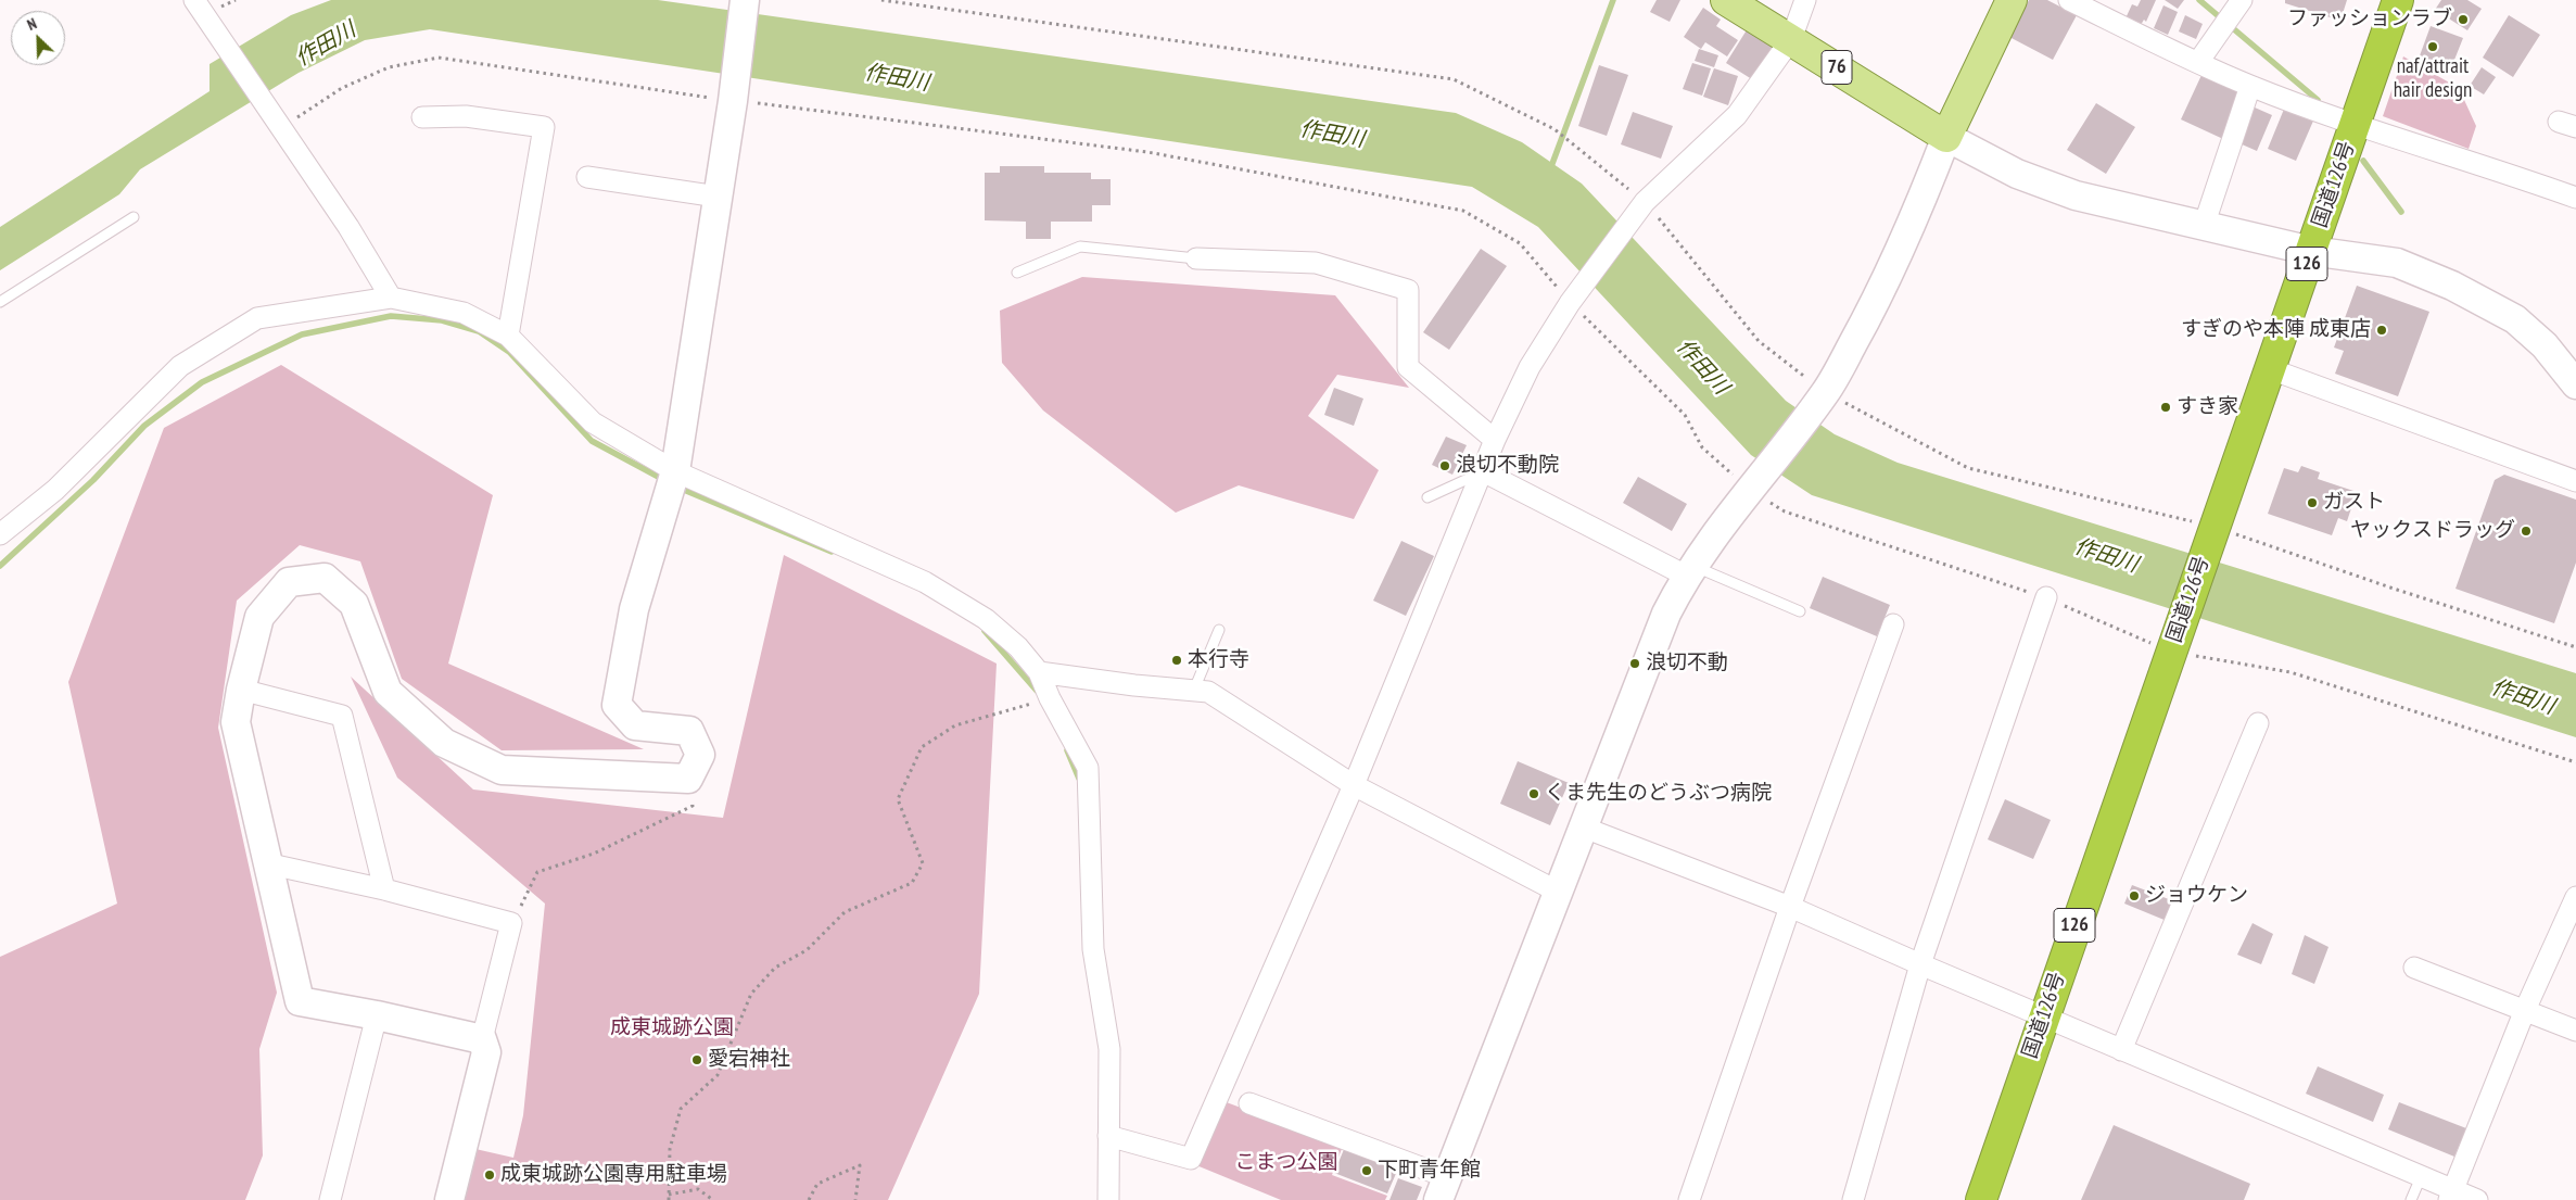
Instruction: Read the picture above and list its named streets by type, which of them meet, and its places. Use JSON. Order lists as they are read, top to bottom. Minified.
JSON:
{"streets":{"highway":["国道126号","126"],"main road":["76"]},"water":["作田川"],"parks":["成東城跡公園","こまつ公園"],"places":["ファッションラブ","naf/attrait hair design","すぎのや本陣 成東店","すき家","浪切不動院","ガスト","ヤックスドラッグ","本行寺","浪切不動","くま先生のどうぶつ病院","ジョウケン","愛宕神社","下町青年館","成東城跡公園専用駐車場"],"north":"top left"}
